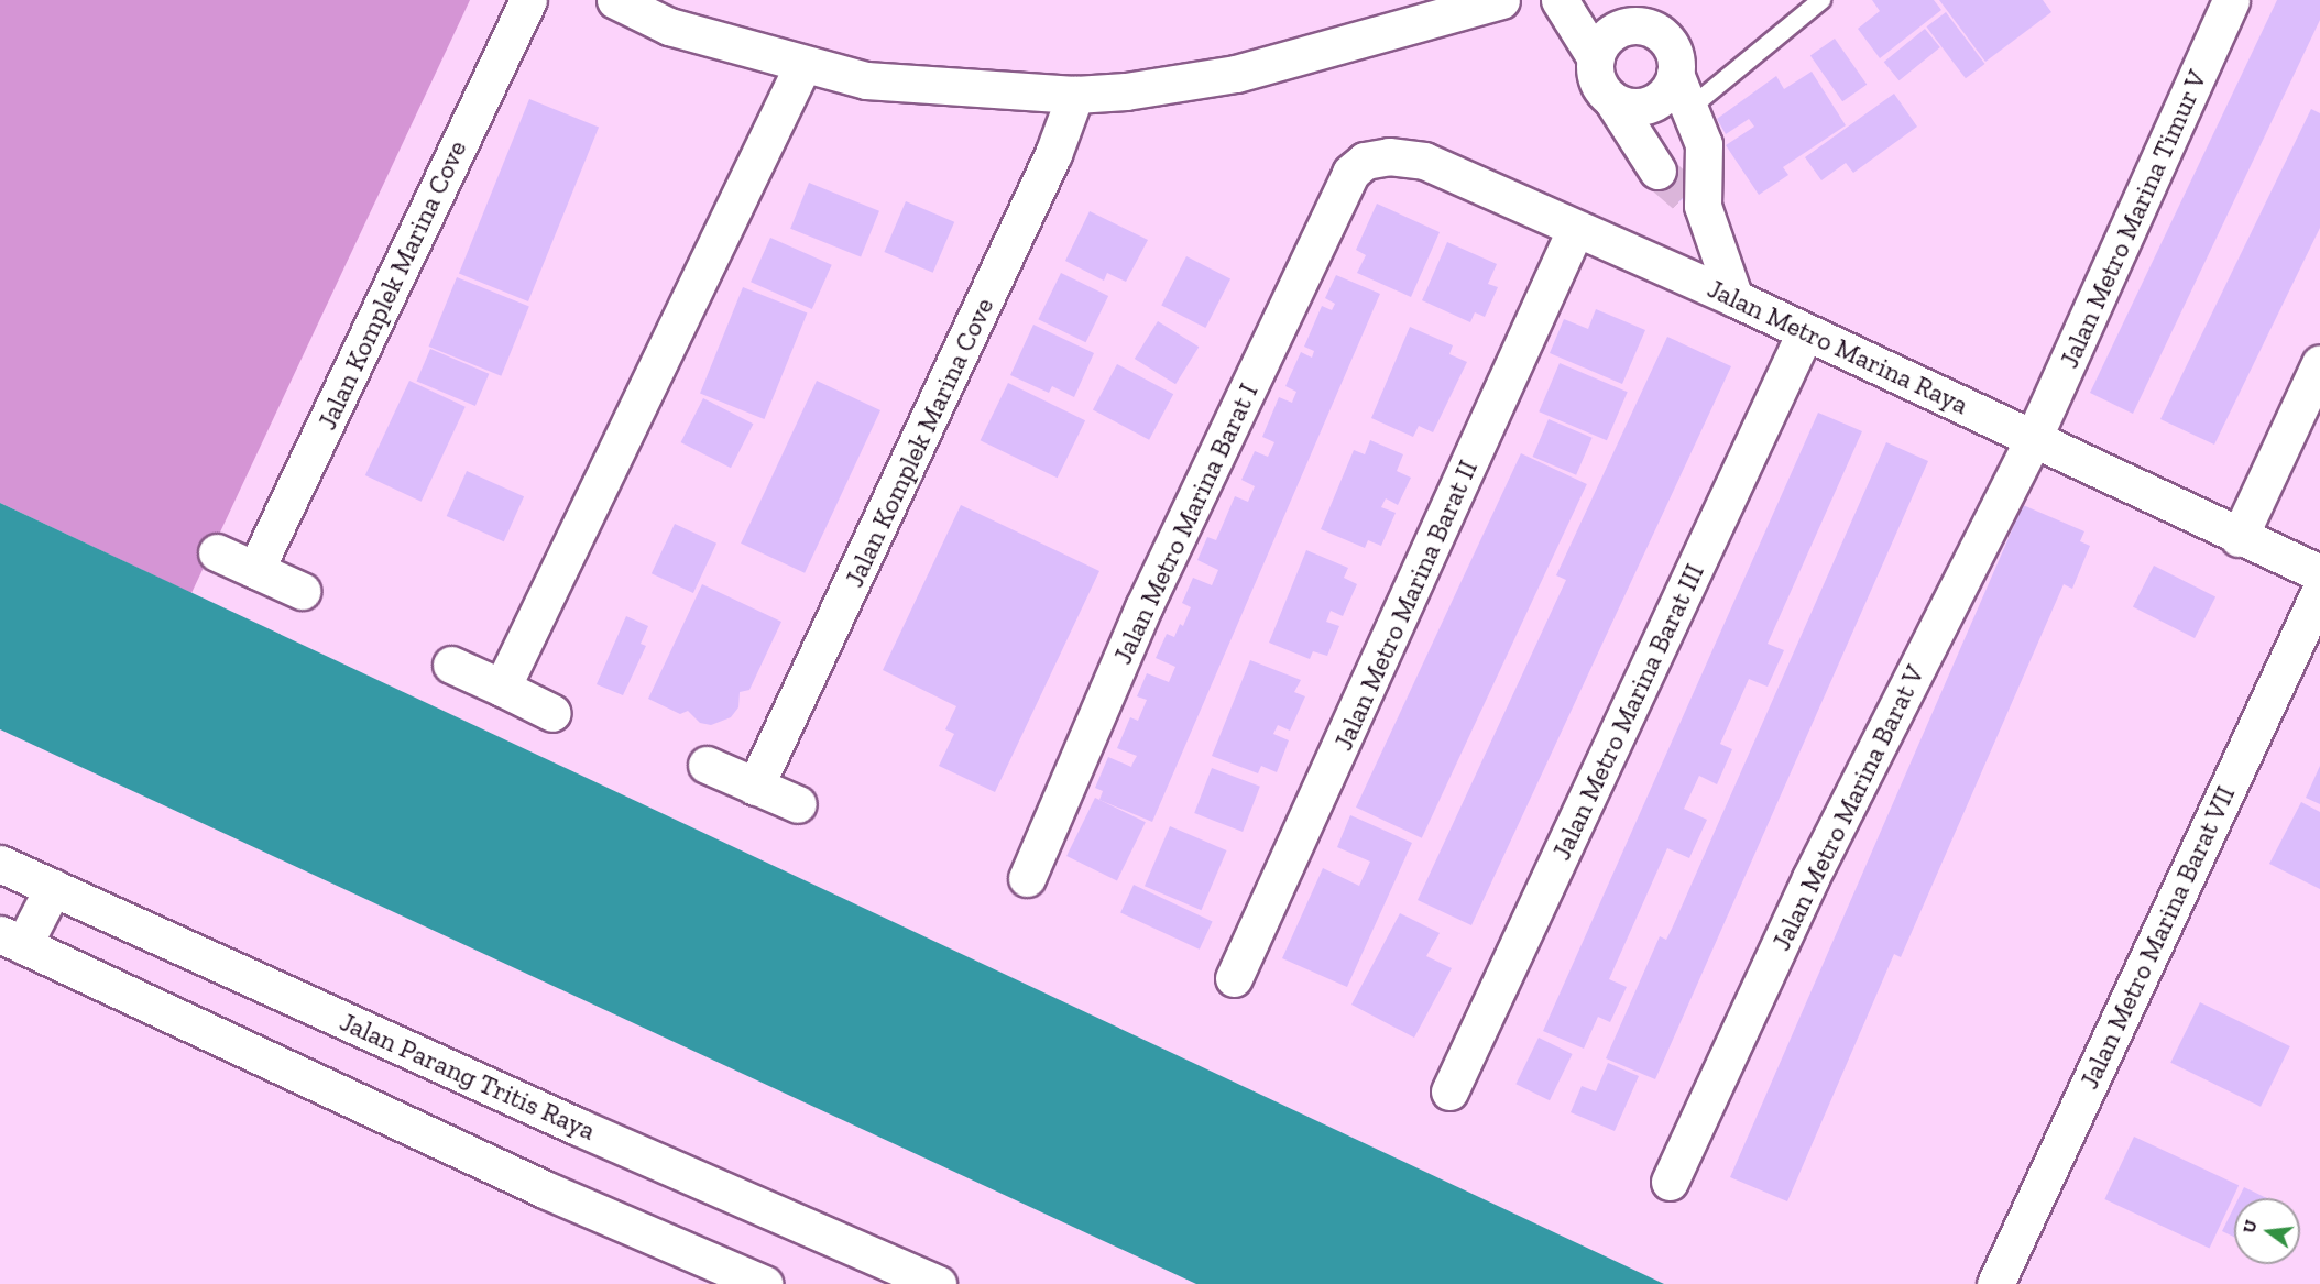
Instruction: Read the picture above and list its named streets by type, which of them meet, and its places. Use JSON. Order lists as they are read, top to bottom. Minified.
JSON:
{"streets":{"street":["Jalan Metro Marina Timur V","Jalan Komplek Marina Cove","Jalan Metro Marina Raya","Jalan Metro Marina Barat I","Jalan Metro Marina Barat II","Jalan Metro Marina Barat III","Jalan Metro Marina Barat V","Jalan Metro Marina Barat VII","Jalan Parang Tritis Raya"]},"crossings":[["Jalan Metro Marina Timur V","Jalan Metro Marina Raya"],["Jalan Metro Marina Timur V","Jalan Metro Marina Barat V"],["Jalan Metro Marina Raya","Jalan Metro Marina Barat I"],["Jalan Metro Marina Raya","Jalan Metro Marina Barat II"],["Jalan Metro Marina Raya","Jalan Metro Marina Barat III"],["Jalan Metro Marina Raya","Jalan Metro Marina Barat V"]],"north":"left"}
